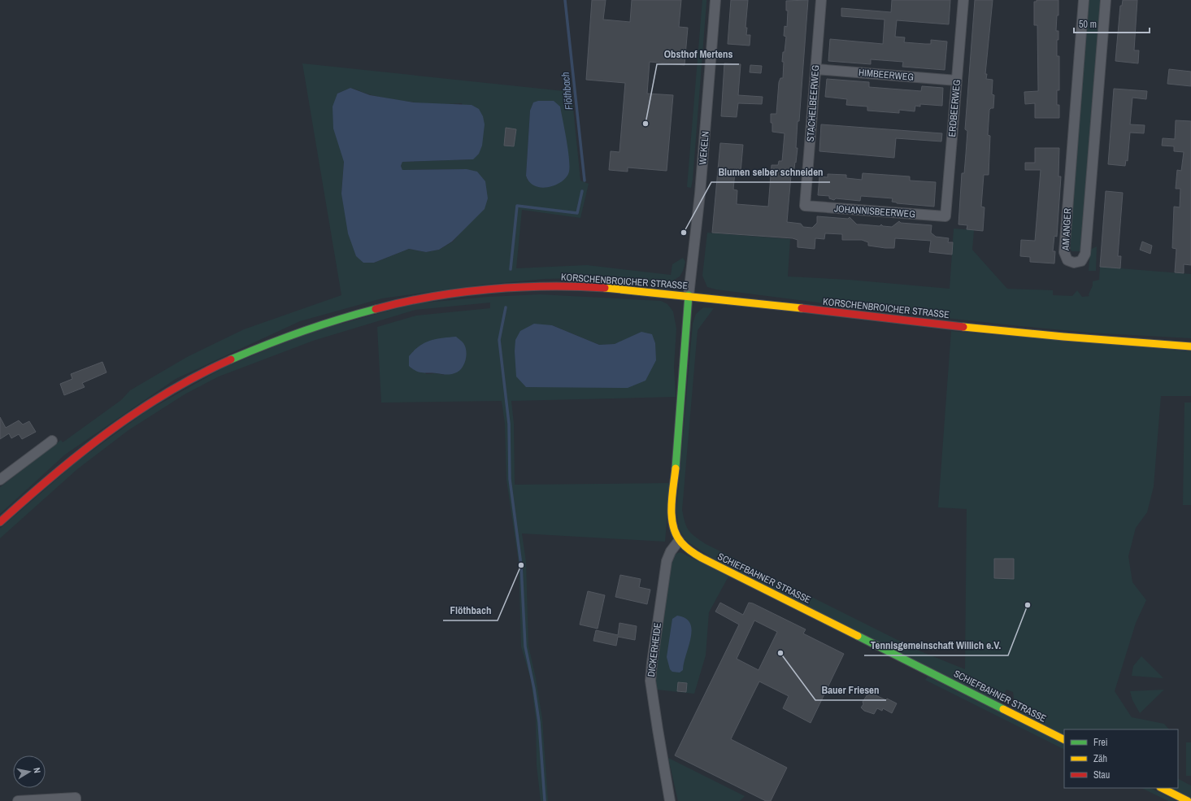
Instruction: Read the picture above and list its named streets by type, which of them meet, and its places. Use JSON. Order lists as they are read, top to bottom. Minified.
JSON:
{"streets":{"main road":["KORSCHENBROICHER STRASSE","SCHIEFBAHNER STRASSE"],"street":["HIMBEERWEG","STACHELBEERWEG","ERDBEERWEG","WEKELN","JOHANNISBEERWEG","AM ANGER","DICKERHEIDE"]},"crossings":[["HIMBEERWEG","STACHELBEERWEG"],["HIMBEERWEG","ERDBEERWEG"],["STACHELBEERWEG","JOHANNISBEERWEG"],["ERDBEERWEG","JOHANNISBEERWEG"],["WEKELN","KORSCHENBROICHER STRASSE"],["SCHIEFBAHNER STRASSE","DICKERHEIDE"]],"water":["Flöthbach"],"places":["Obsthof Mertens","Blumen selber schneiden","Flöthbach","Tennisgemeinschaft Willich e.V.","Bauer Friesen"],"legend":["Frei","Zäh","Stau"],"scale_bar":"50 m","north":"right"}
